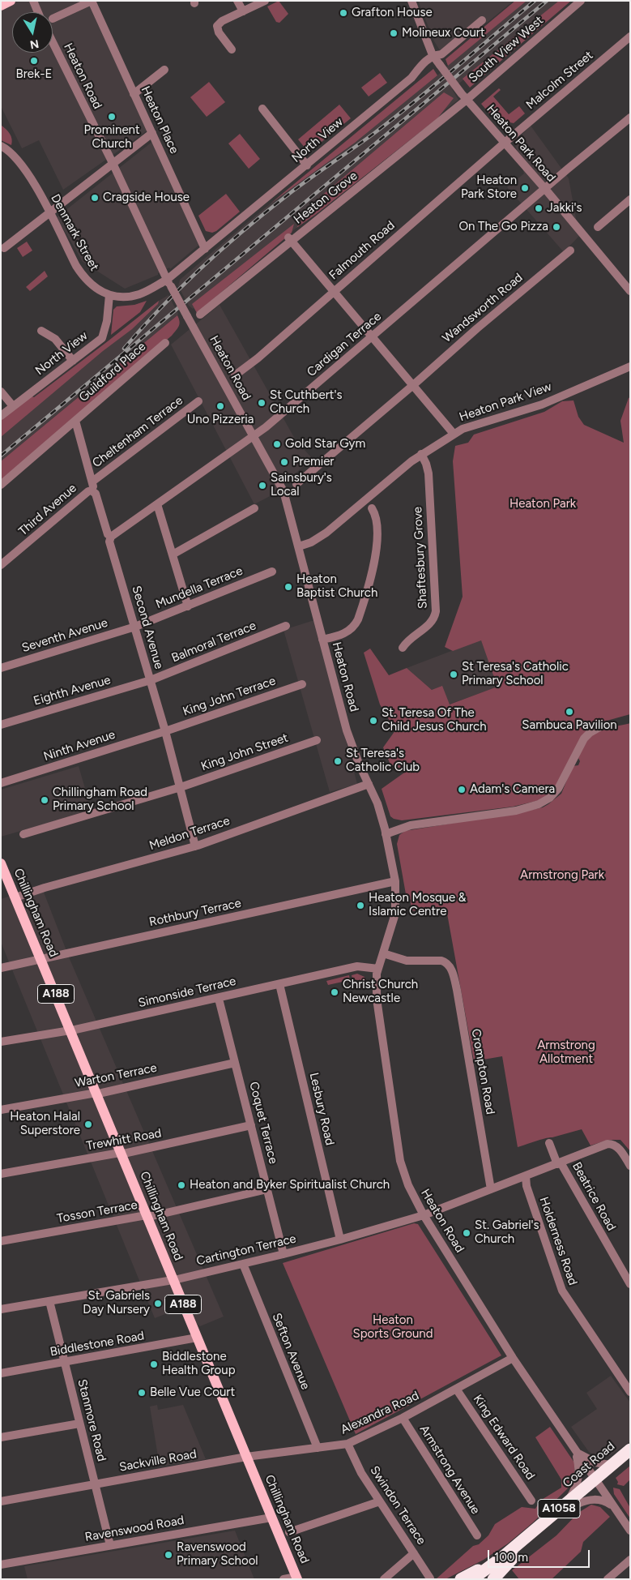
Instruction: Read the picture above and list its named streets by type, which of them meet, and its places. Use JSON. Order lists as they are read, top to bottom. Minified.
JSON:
{"streets":{"highway":["Coast Road","A1058"],"main road":["Chillingham Road","A188"],"street":["South View West","Heaton Road","Malcolm Street","Heaton Place","North View","Heaton Park Road","Heaton Grove","Denmark Street","Falmouth Road","Wandsworth Road","Cardigan Terrace","Guildford Place","Heaton Park View","Cheltenham Terrace","Third Avenue","Shaftesbury Grove","Mundella Terrace","Second Avenue","Seventh Avenue","Balmoral Terrace","Eighth Avenue","King John Terrace","Ninth Avenue","King John Street","Meldon Terrace","Rothbury Terrace","Simonside Terrace","Crompton Road","Warton Terrace","Lesbury Road","Coquet Terrace","Trewhitt Road","Beatrice Road","Tosson Terrace","Holderness Road","Cartington Terrace","Biddlestone Road","Sefton Avenue","Alexandra Road","Stanmore Road","King Edward Road","Sackville Road","Armstrong Avenue","Swindon Terrace","Ravenswood Road"]},"crossings":[["South View West","Heaton Park Road"],["South View West","Heaton Grove"],["Heaton Road","North View"],["Heaton Road","Denmark Street"],["Heaton Road","Cardigan Terrace"],["Heaton Road","Heaton Park View"],["Heaton Road","Meldon Terrace"],["Heaton Road","Rothbury Terrace"],["Heaton Road","Simonside Terrace"],["Heaton Road","Crompton Road"],["Heaton Road","Cartington Terrace"],["Heaton Road","Alexandra Road"],["Heaton Road","Coast Road"],["Malcolm Street","Heaton Park Road"],["Malcolm Street","Falmouth Road"],["Heaton Place","North View"],["North View","Heaton Park Road"],["North View","Denmark Street"],["Heaton Park Road","Heaton Grove"],["Heaton Park Road","Falmouth Road"],["Heaton Park Road","Cardigan Terrace"],["Cardigan Terrace","Second Avenue"],["Guildford Place","Second Avenue"],["Heaton Park View","Shaftesbury Grove"],["Cheltenham Terrace","Third Avenue"],["Cheltenham Terrace","Second Avenue"],["Third Avenue","Second Avenue"],["Mundella Terrace","Second Avenue"],["Mundella Terrace","Seventh Avenue"],["Second Avenue","Seventh Avenue"],["Second Avenue","Balmoral Terrace"],["Second Avenue","Eighth Avenue"],["Second Avenue","King John Terrace"],["Second Avenue","Ninth Avenue"],["Second Avenue","King John Street"],["Second Avenue","Meldon Terrace"],["Balmoral Terrace","Eighth Avenue"],["King John Terrace","Ninth Avenue"],["Meldon Terrace","Chillingham Road"],["Chillingham Road","Rothbury Terrace"],["Chillingham Road","Simonside Terrace"],["Chillingham Road","Warton Terrace"],["Chillingham Road","Trewhitt Road"],["Chillingham Road","Tosson Terrace"],["Chillingham Road","Cartington Terrace"],["Chillingham Road","Biddlestone Road"],["Chillingham Road","Alexandra Road"],["Chillingham Road","Sackville Road"],["Chillingham Road","Ravenswood Road"],["Simonside Terrace","Lesbury Road"],["Simonside Terrace","Coquet Terrace"],["Crompton Road","Cartington Terrace"],["Warton Terrace","Coquet Terrace"],["Lesbury Road","Cartington Terrace"],["Coquet Terrace","Trewhitt Road"],["Coquet Terrace","Tosson Terrace"],["Coquet Terrace","Cartington Terrace"],["Beatrice Road","Cartington Terrace"],["Holderness Road","Cartington Terrace"],["Cartington Terrace","Sefton Avenue"],["Cartington Terrace","Stanmore Road"],["Biddlestone Road","Stanmore Road"],["Sefton Avenue","Alexandra Road"],["Alexandra Road","King Edward Road"],["Alexandra Road","Sackville Road"],["Alexandra Road","Armstrong Avenue"],["Alexandra Road","Swindon Terrace"],["Stanmore Road","Sackville Road"],["Stanmore Road","Ravenswood Road"]],"parks":["Heaton Park","Armstrong Park","Armstrong Allotment","Heaton Sports Ground"],"places":["Grafton House","Molineux Court","Brek-E","Prominent Church","Heaton Park Store","Cragside House","Jakki's","On The Go Pizza","St Cuthbert's Church","Uno Pizzeria","Gold Star Gym","Premier","Sainsbury's Local","Heaton Baptist Church","St Teresa's Catholic Primary School","Sambuca Pavilion","St. Teresa Of The Child Jesus Church","St Teresa's Catholic Club","Adam's Camera","Chillingham Road Primary School","Heaton Mosque & Islamic Centre","Christ Church Newcastle","Heaton Halal Superstore","Heaton and Byker Spiritualist Church","St. Gabriel's Church","St. Gabriels Day Nursery","Biddlestone Health Group","Belle Vue Court","Ravenswood Primary School"],"scale_bar":"100 m","north":"bottom"}
